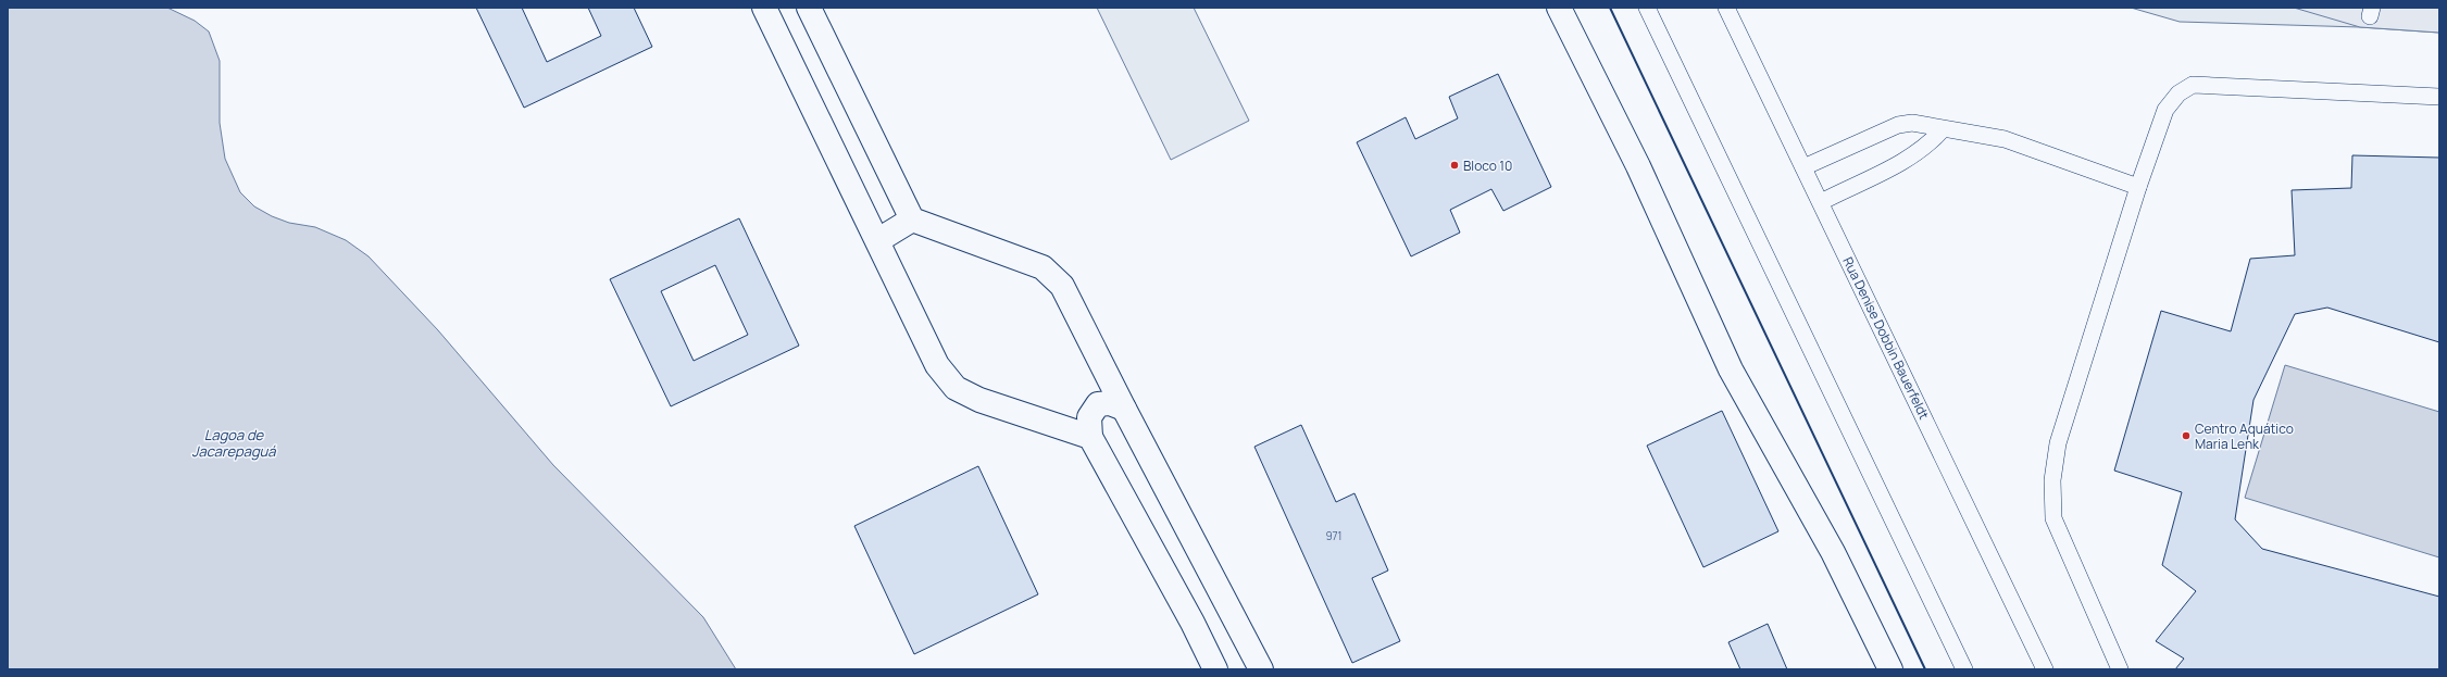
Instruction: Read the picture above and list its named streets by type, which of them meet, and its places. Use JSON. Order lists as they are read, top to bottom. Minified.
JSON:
{"streets":{"lane":["Rua Denise Dobbin Bauerfeldt"]},"water":["Lagoa de Jacarepaguá"],"places":["Bloco 10","Centro Aquático Maria Lenk"],"house_numbers":["971"]}
